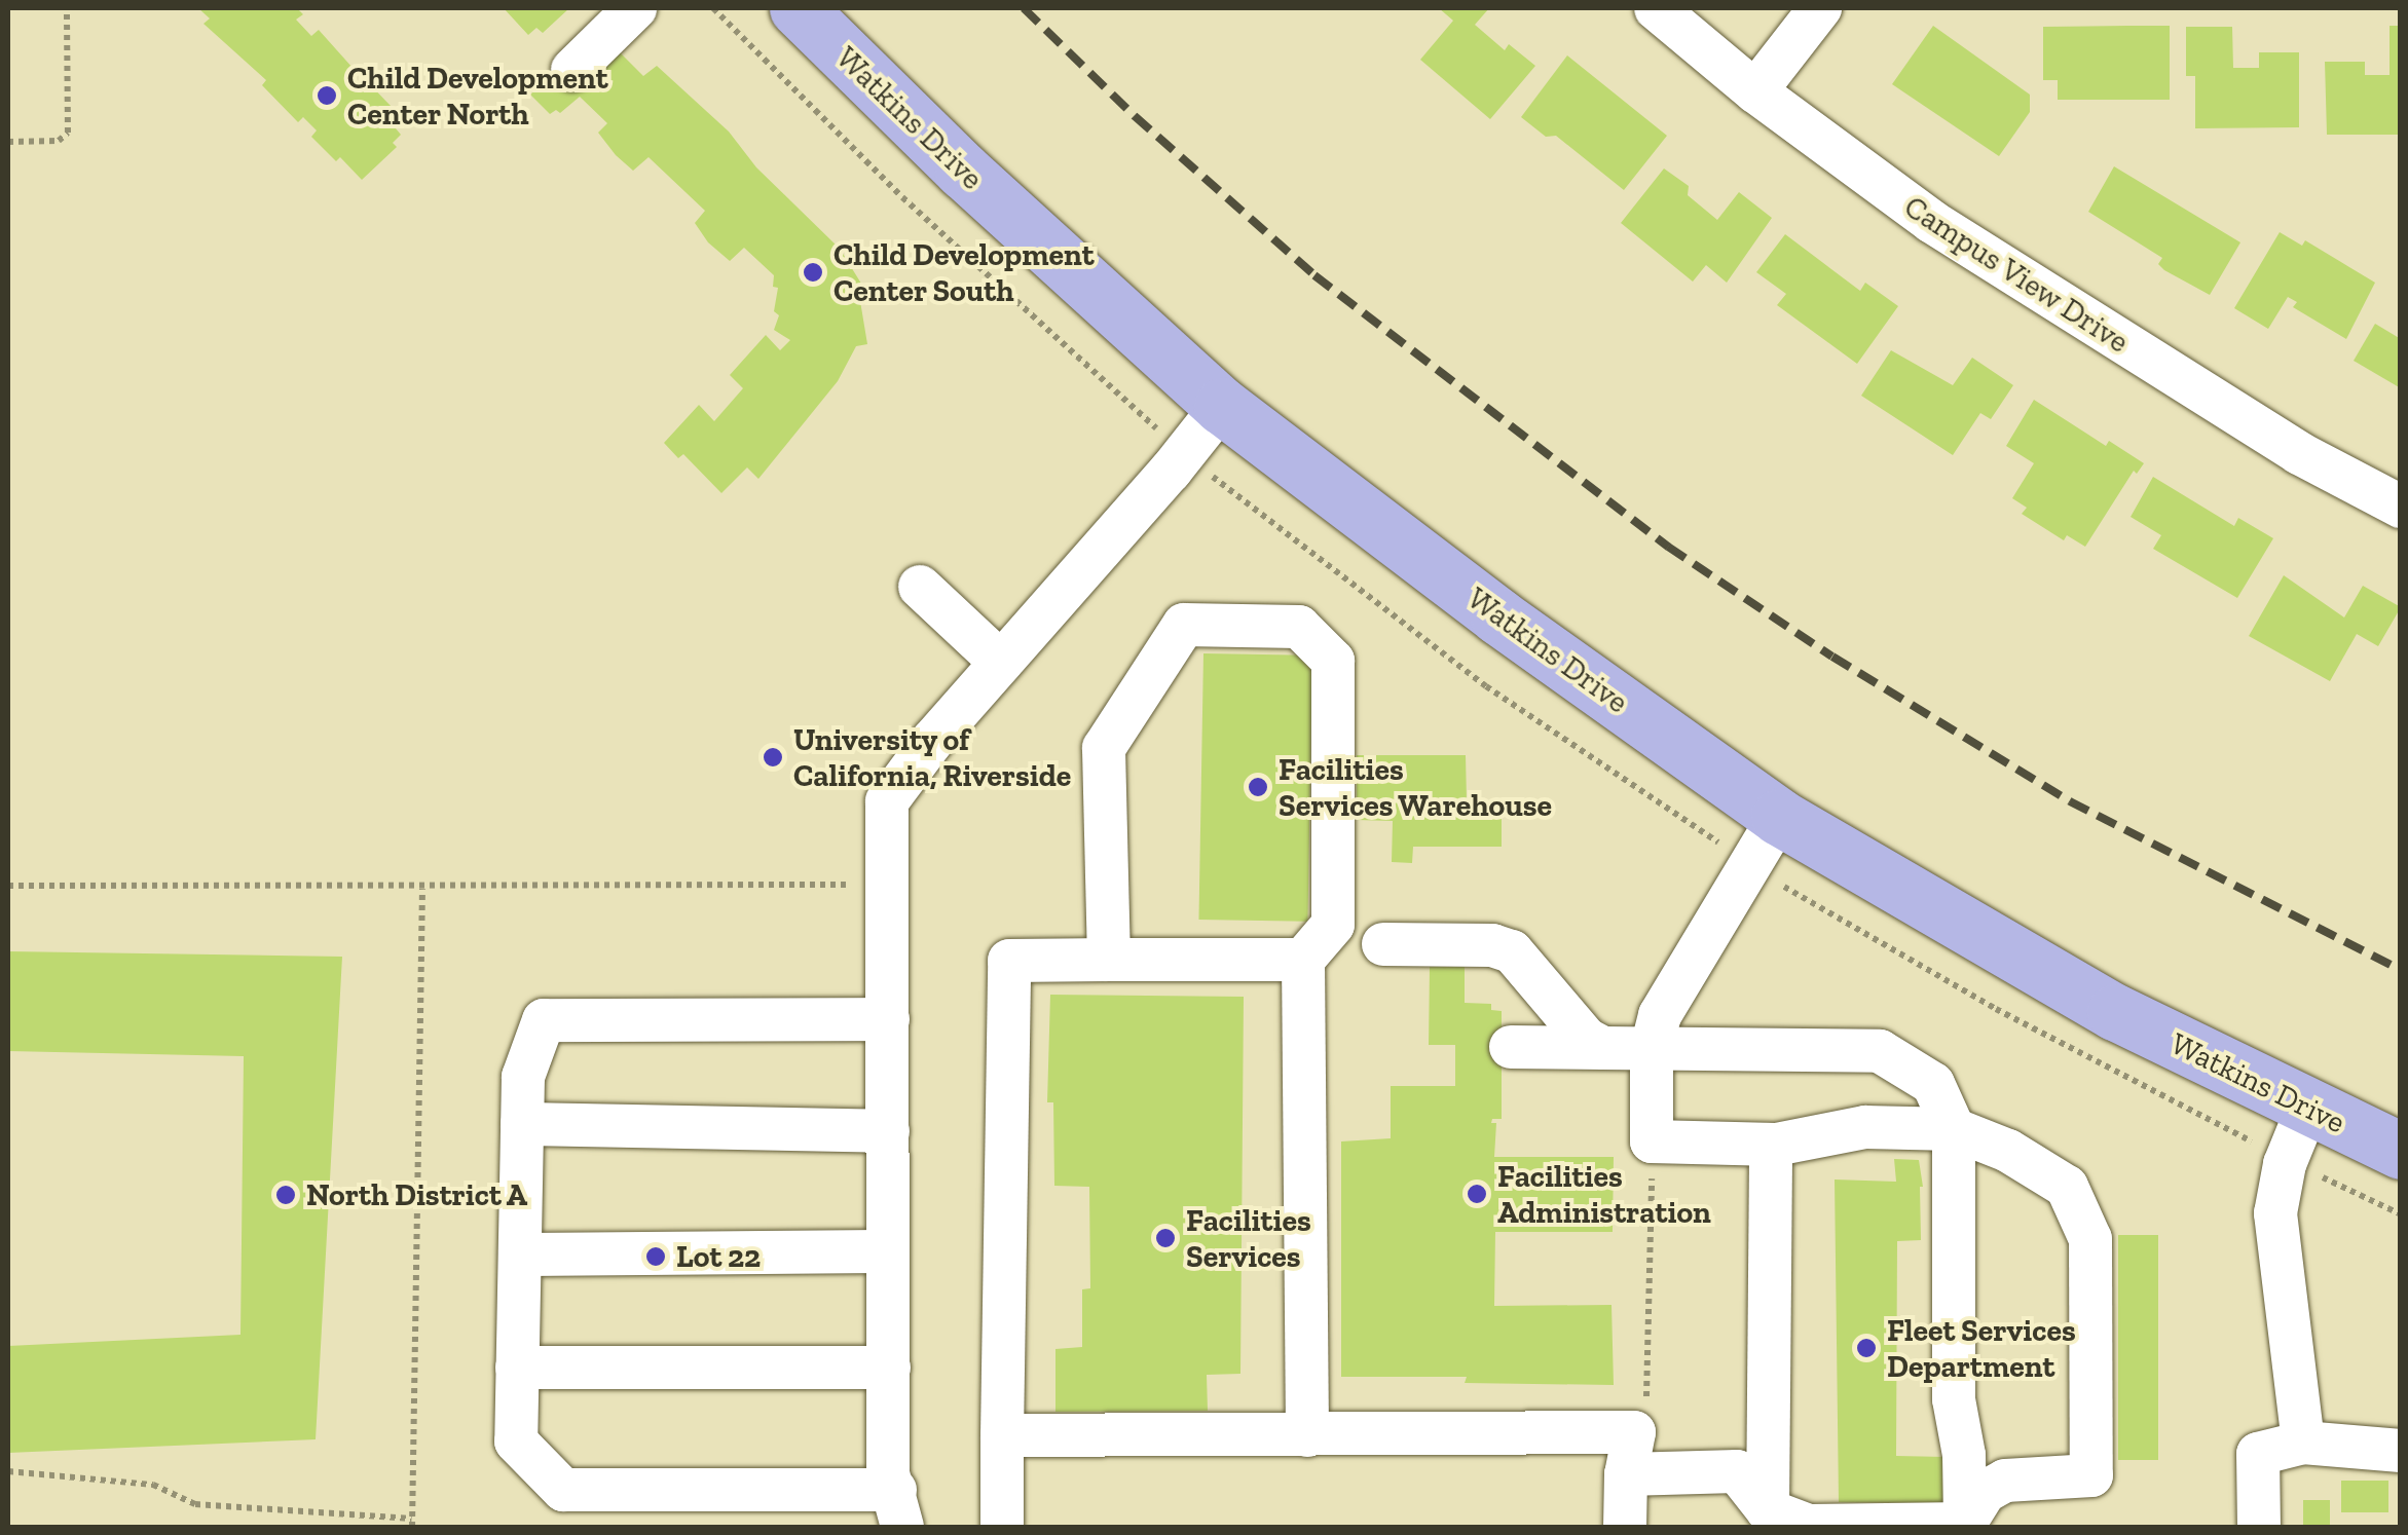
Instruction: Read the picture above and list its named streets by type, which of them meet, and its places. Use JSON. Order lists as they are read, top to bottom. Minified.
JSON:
{"streets":{"main road":["Watkins Drive"],"street":["Campus View Drive"]},"places":["Child Development Center North","Child Development Center South","University of California, Riverside","Facilities Services Warehouse","Facilities Administration","North District A","Facilities Services","Lot 22","Fleet Services Department"]}
